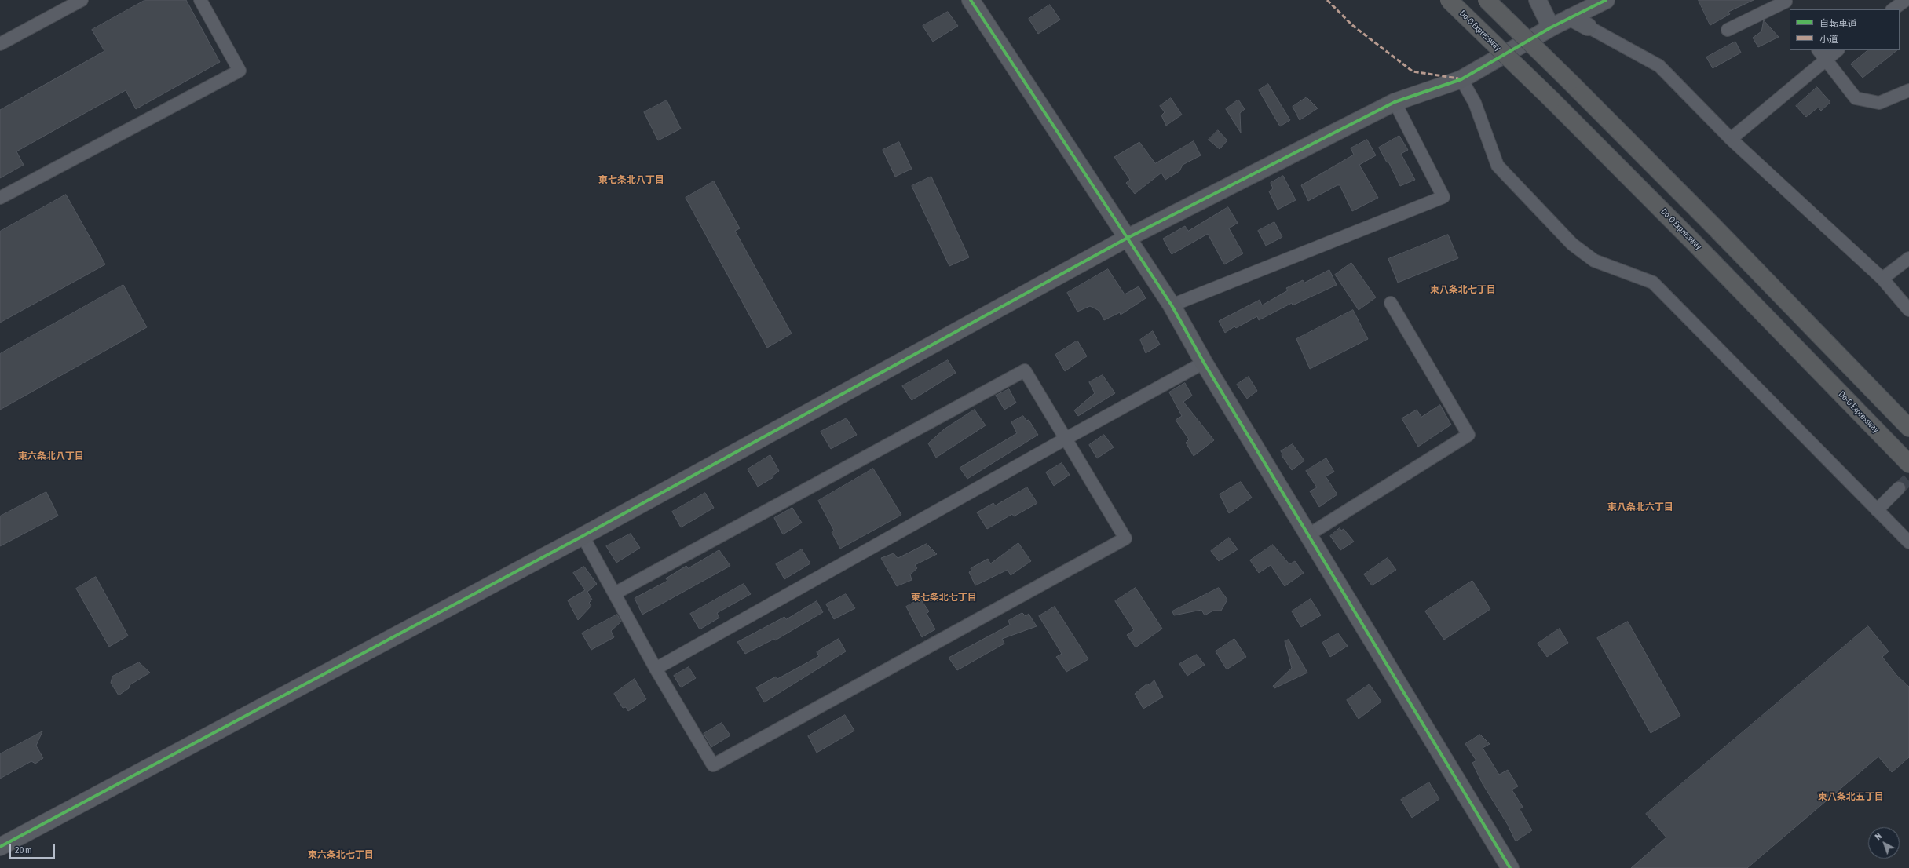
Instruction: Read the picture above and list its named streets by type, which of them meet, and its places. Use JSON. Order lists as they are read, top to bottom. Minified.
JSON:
{"streets":{"highway":["Do-O Expressway"]},"districts":["東七条北八丁目","東八条北七丁目","東六条北八丁目","東八条北六丁目","東七条北七丁目","東八条北五丁目","東六条北七丁目"],"legend":["自転車道","小道"],"scale_bar":"20 m","north":"top left"}
